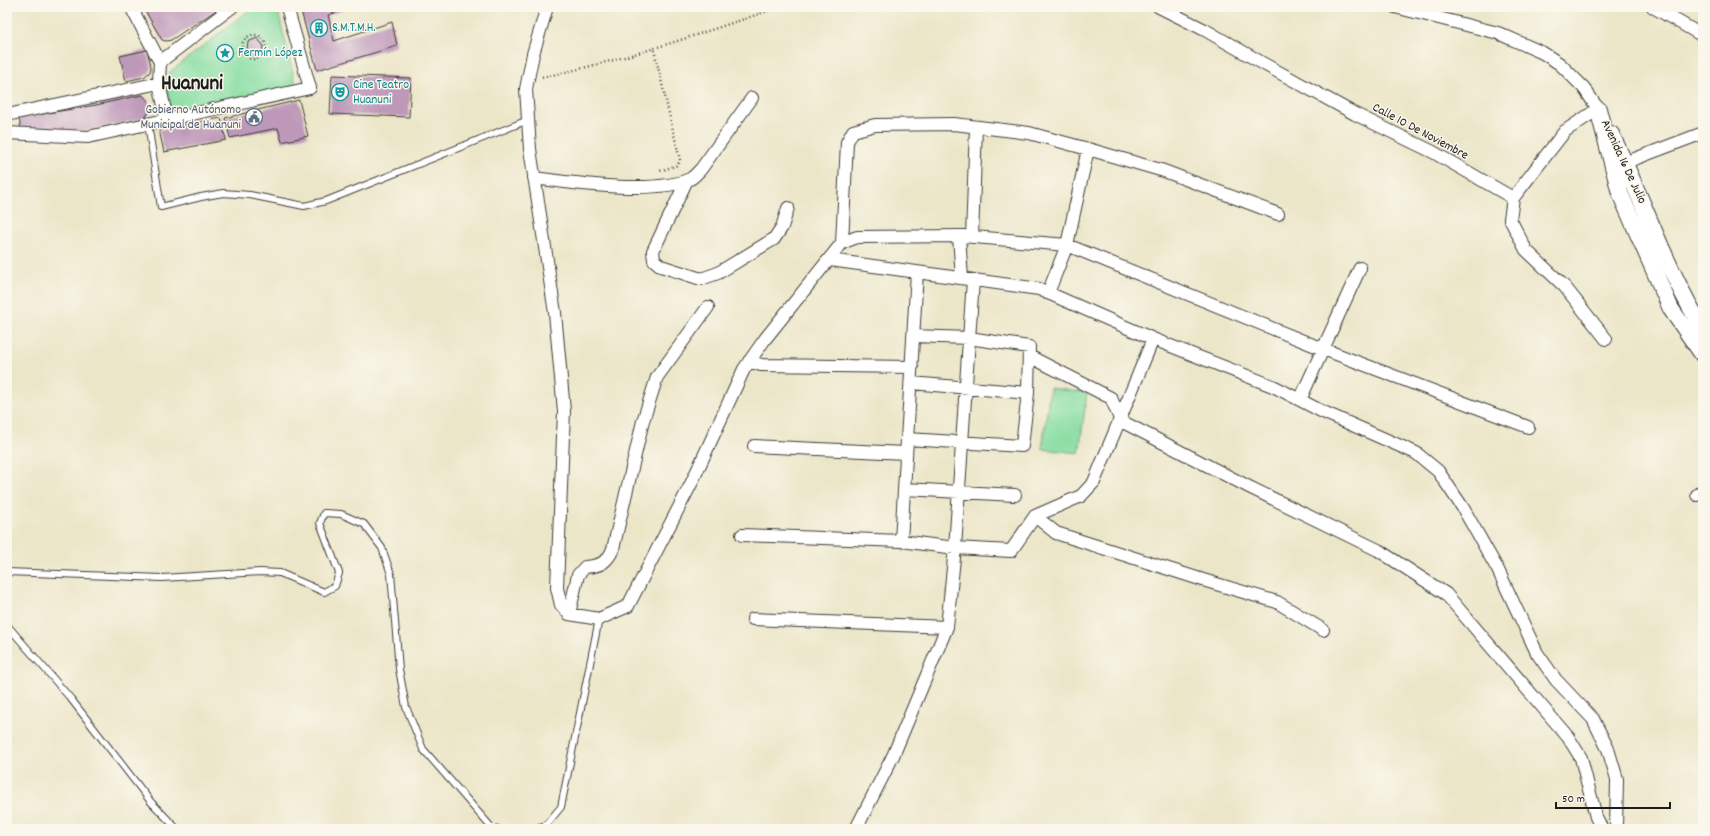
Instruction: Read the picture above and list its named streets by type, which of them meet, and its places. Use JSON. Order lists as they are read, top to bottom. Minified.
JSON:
{"streets":{"street":["Calle 10 De Noviembre","Avenida 16 De Julio"]},"districts":["Huanuni"],"places":{"building":["S.M.T.M.H."],"place":["Fermín López"],"theatre":["Cine Teatro Huanuni"],"public building":["Gobierno Autónomo Municipal de Huanuni"]},"scale_bar":"50 m"}
